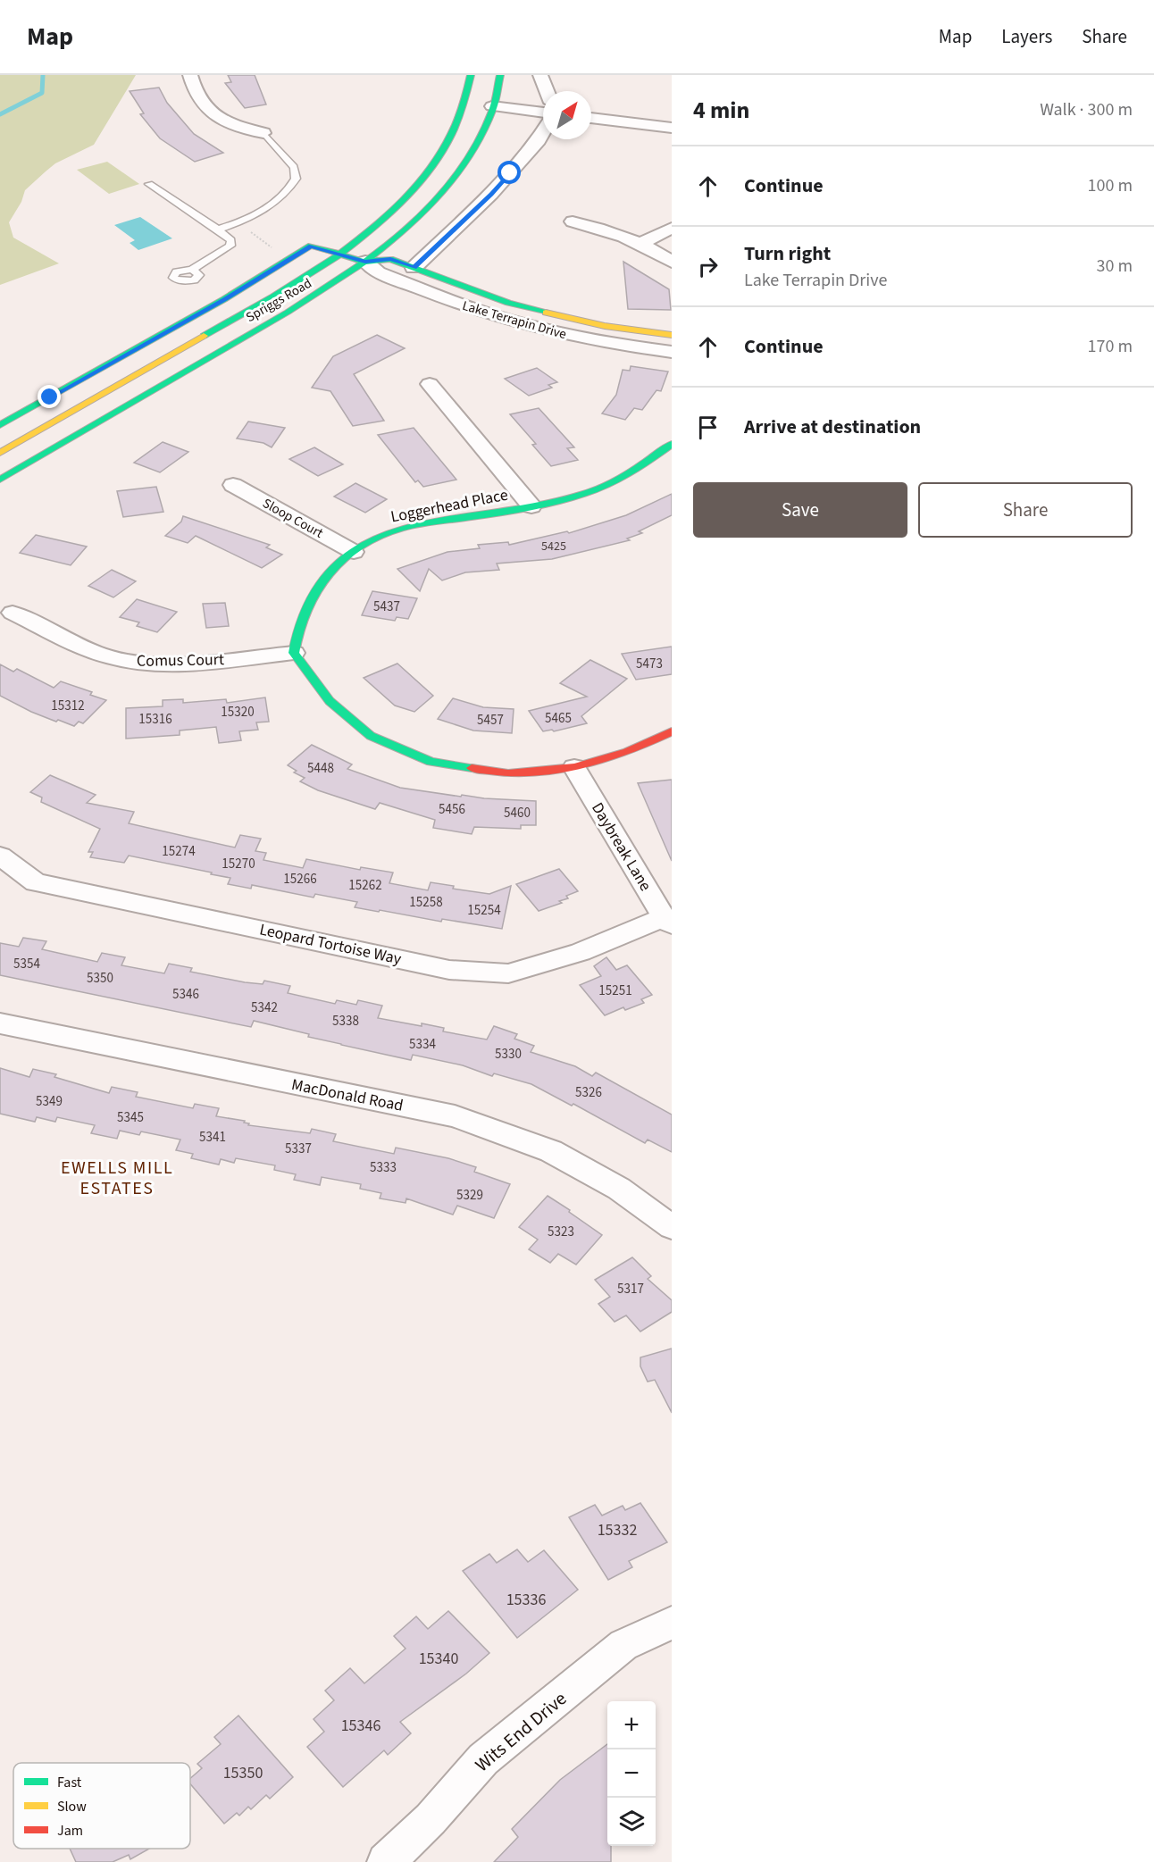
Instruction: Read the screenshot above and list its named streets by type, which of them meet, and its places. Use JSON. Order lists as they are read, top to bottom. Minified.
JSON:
{"streets":{"main road":["Spriggs Road","Lake Terrapin Drive","Loggerhead Place"],"street":["Sloop Court","Comus Court","Daybreak Lane","Leopard Tortoise Way","MacDonald Road","Wits End Drive"]},"crossings":[["Spriggs Road","Lake Terrapin Drive"],["Loggerhead Place","Sloop Court"],["Loggerhead Place","Comus Court"],["Daybreak Lane","Leopard Tortoise Way"]],"districts":["EWELLS MILL ESTATES"],"house_numbers":["5425","5437","5473","15312","15320","5465","15316","5457","5448","5456","5460","15274","15270","15266","15262","15258","15254","5354","5350","15251","5346","5342","5338","5334","5330","5326","5349","5345","5341","5337","5333","5329","5323","5317","15332","15336","15340","15346","15350"],"legend":["Fast","Slow","Jam"],"north":"top right","page":{"header":"Map","nav":["Map","Layers","Share"],"heading":["4 min","Walk · 300 m"],"list":[["Continue","100 m"],["Turn right","Lake Terrapin Drive","30 m"],["Continue","170 m"],"Arrive at destination"],"buttons":["Save","Share"],"map_buttons":["+","−"]}}
